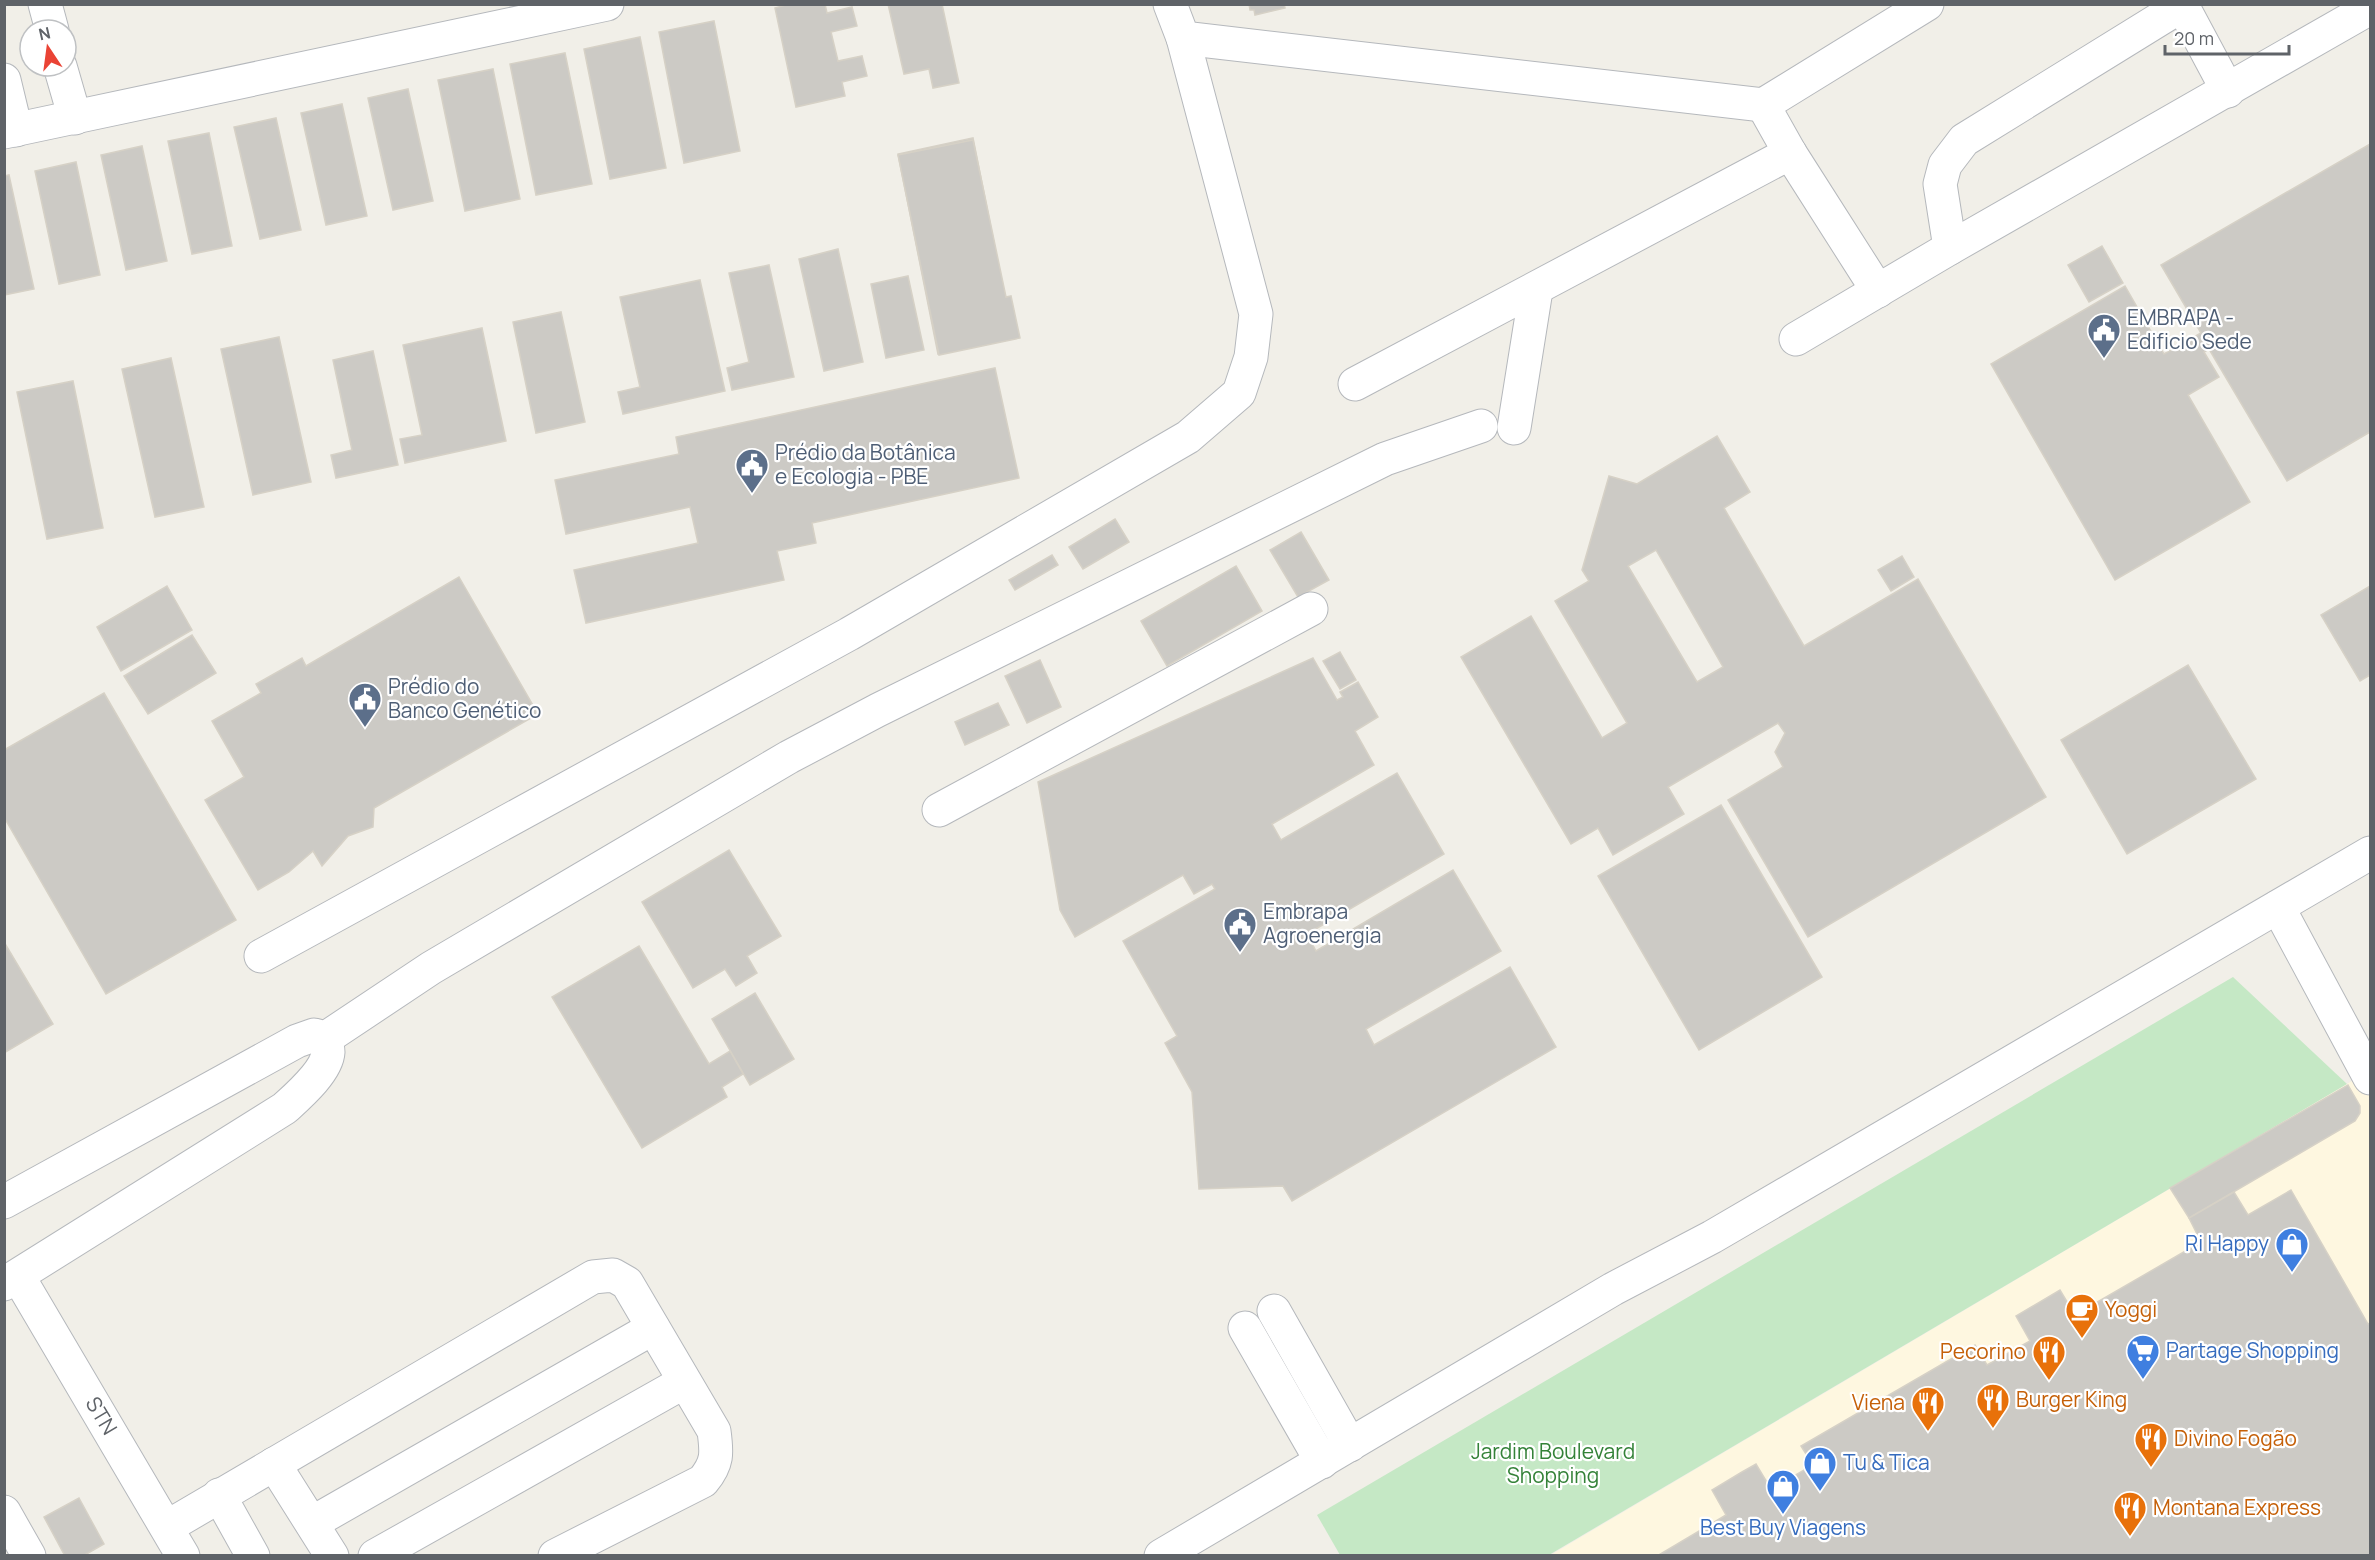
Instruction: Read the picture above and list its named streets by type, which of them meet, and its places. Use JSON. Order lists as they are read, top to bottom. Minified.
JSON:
{"streets":{"street":["STN"]},"parks":["Jardim Boulevard Shopping"],"places":{"public building":["EMBRAPA - Edificio Sede","Prédio da Botânica e Ecologia - PBE","Prédio do Banco Genético","Embrapa Agroenergia"],"shop":["Ri Happy","Tu & Tica","Best Buy Viagens"],"cafe":["Yoggi"],"supermarket":["Partage Shopping"],"restaurant":["Pecorino","Burger King","Viena","Divino Fogão","Montana Express"]},"scale_bar":"20 m","north":"top"}
